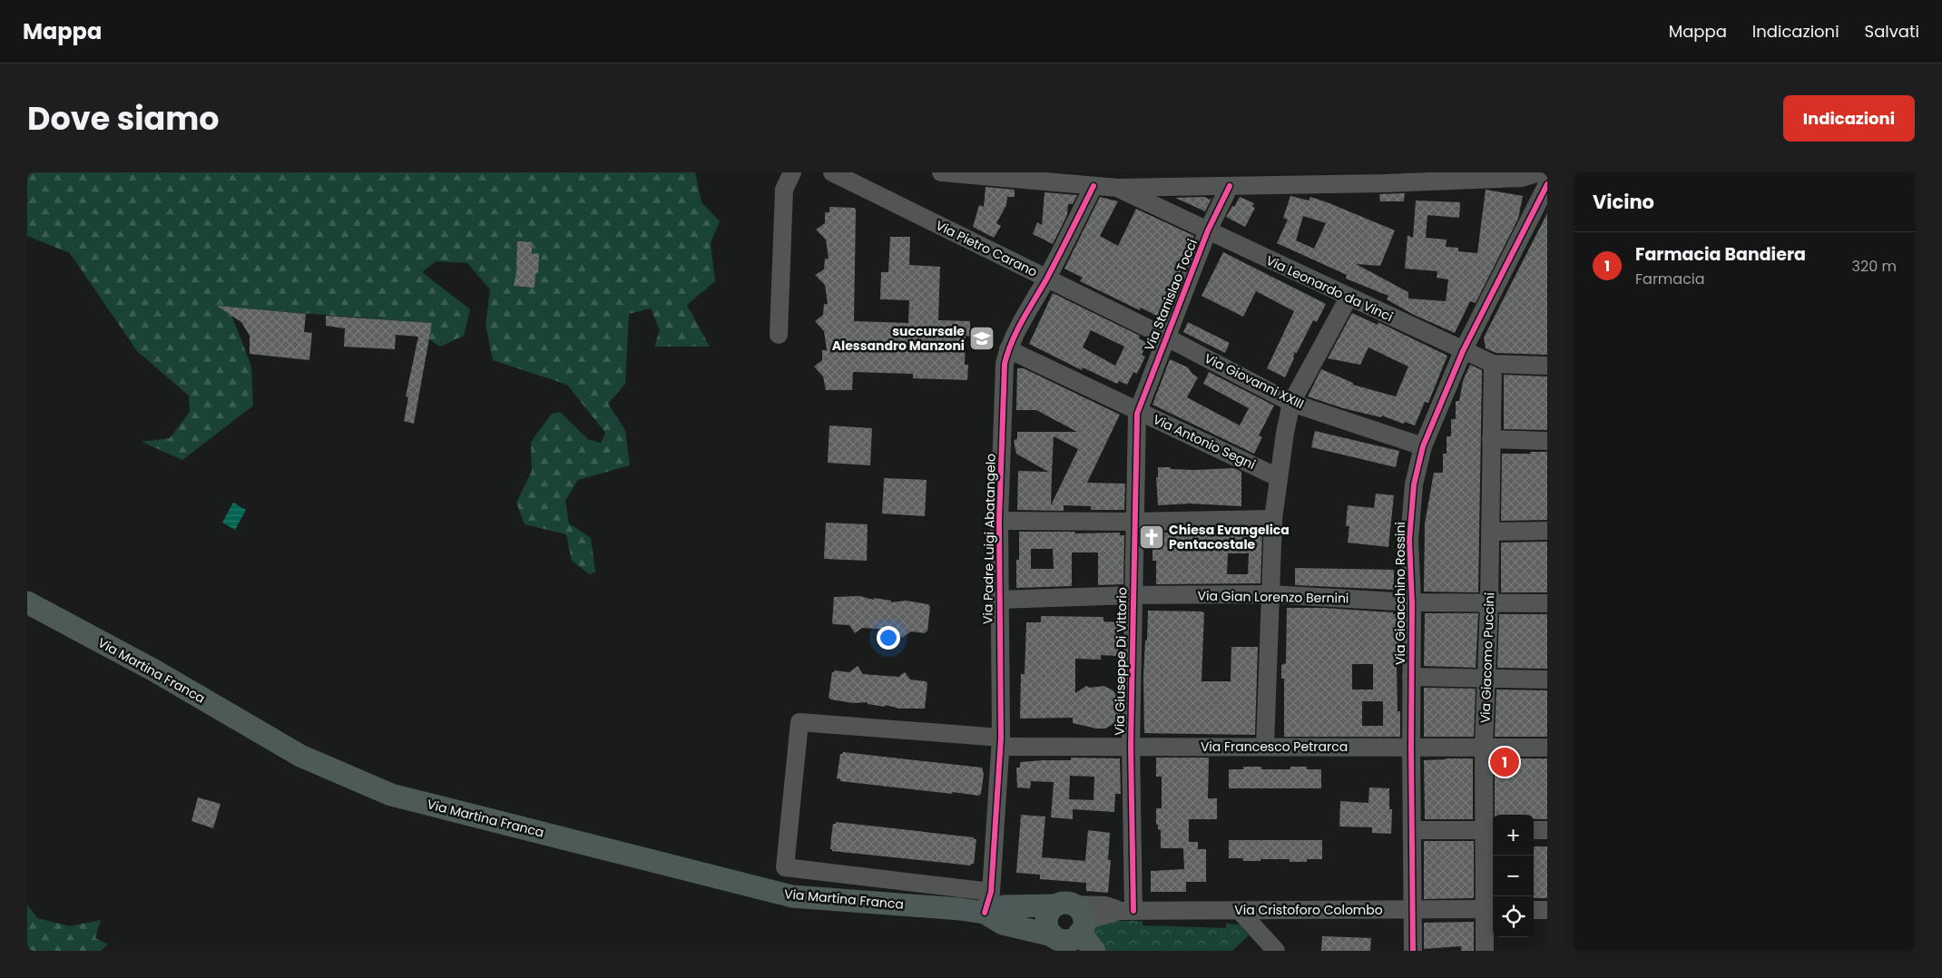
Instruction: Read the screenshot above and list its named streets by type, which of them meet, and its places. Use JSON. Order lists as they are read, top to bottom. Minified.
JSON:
{"streets":{"main road":["Via Martina Franca"],"street":["Via Pietro Carano","Via Leonardo da Vinci","Via Stanislao Tocci","Via Giovanni XXIII","Via Antonio Segni","Via Padre Luigi Abatangelo","Via Gioacchino Rossini","Via Gian Lorenzo Bernini","Via Giacomo Puccini","Via Giuseppe Di Vittorio","Via Francesco Petrarca","Via Cristoforo Colombo"]},"crossings":[["Via Pietro Carano","Via Stanislao Tocci"],["Via Pietro Carano","Via Giovanni XXIII"],["Via Pietro Carano","Via Padre Luigi Abatangelo"],["Via Leonardo da Vinci","Via Stanislao Tocci"],["Via Leonardo da Vinci","Via Gioacchino Rossini"],["Via Leonardo da Vinci","Via Giacomo Puccini"],["Via Stanislao Tocci","Via Giovanni XXIII"],["Via Stanislao Tocci","Via Antonio Segni"],["Via Stanislao Tocci","Via Giuseppe Di Vittorio"],["Via Giovanni XXIII","Via Gioacchino Rossini"],["Via Antonio Segni","Via Padre Luigi Abatangelo"],["Via Antonio Segni","Via Giuseppe Di Vittorio"],["Via Padre Luigi Abatangelo","Via Gian Lorenzo Bernini"],["Via Padre Luigi Abatangelo","Via Martina Franca"],["Via Padre Luigi Abatangelo","Via Francesco Petrarca"],["Via Gioacchino Rossini","Via Gian Lorenzo Bernini"],["Via Gioacchino Rossini","Via Francesco Petrarca"],["Via Gioacchino Rossini","Via Cristoforo Colombo"],["Via Gian Lorenzo Bernini","Via Giacomo Puccini"],["Via Gian Lorenzo Bernini","Via Giuseppe Di Vittorio"],["Via Giacomo Puccini","Via Francesco Petrarca"],["Via Giacomo Puccini","Via Cristoforo Colombo"],["Via Giuseppe Di Vittorio","Via Francesco Petrarca"],["Via Giuseppe Di Vittorio","Via Cristoforo Colombo"],["Via Martina Franca","Via Francesco Petrarca"],["Via Martina Franca","Via Cristoforo Colombo"]],"places":{"school or university":["succursale Alessandro Manzoni"],"church":["Chiesa Evangelica Pentacostale"]},"page":{"header":"Mappa","nav":["Mappa","Indicazioni","Salvati"],"title":"Dove siamo","buttons":"Indicazioni","heading":"Vicino","list":[{"mark":"1","name":"Farmacia Bandiera","note":"Farmacia","value":"320 m"}],"pins":"1","map_buttons":["+","−"]}}
